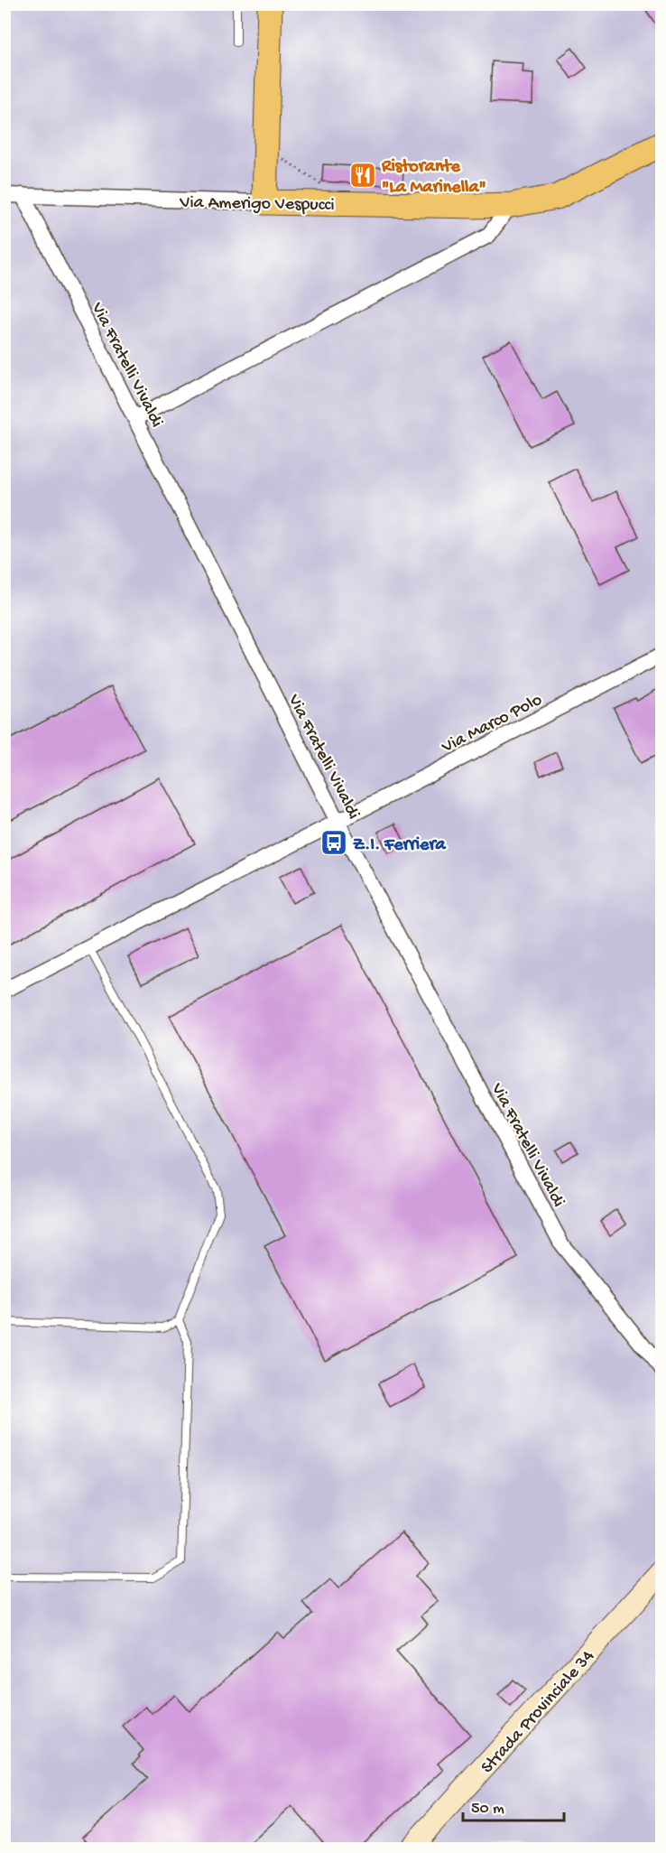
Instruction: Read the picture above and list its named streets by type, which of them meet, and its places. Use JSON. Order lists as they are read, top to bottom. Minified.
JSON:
{"streets":{"main road":["Via Amerigo Vespucci","Strada Provinciale 34"],"street":["Via Fratelli Vivaldi","Via Marco Polo"]},"crossings":[["Via Amerigo Vespucci","Via Fratelli Vivaldi"],["Via Fratelli Vivaldi","Via Marco Polo"]],"places":{"restaurant":["Ristorante \"La Marinella\""],"bus stop":["Z.I. Ferriera"]},"scale_bar":"50 m"}
